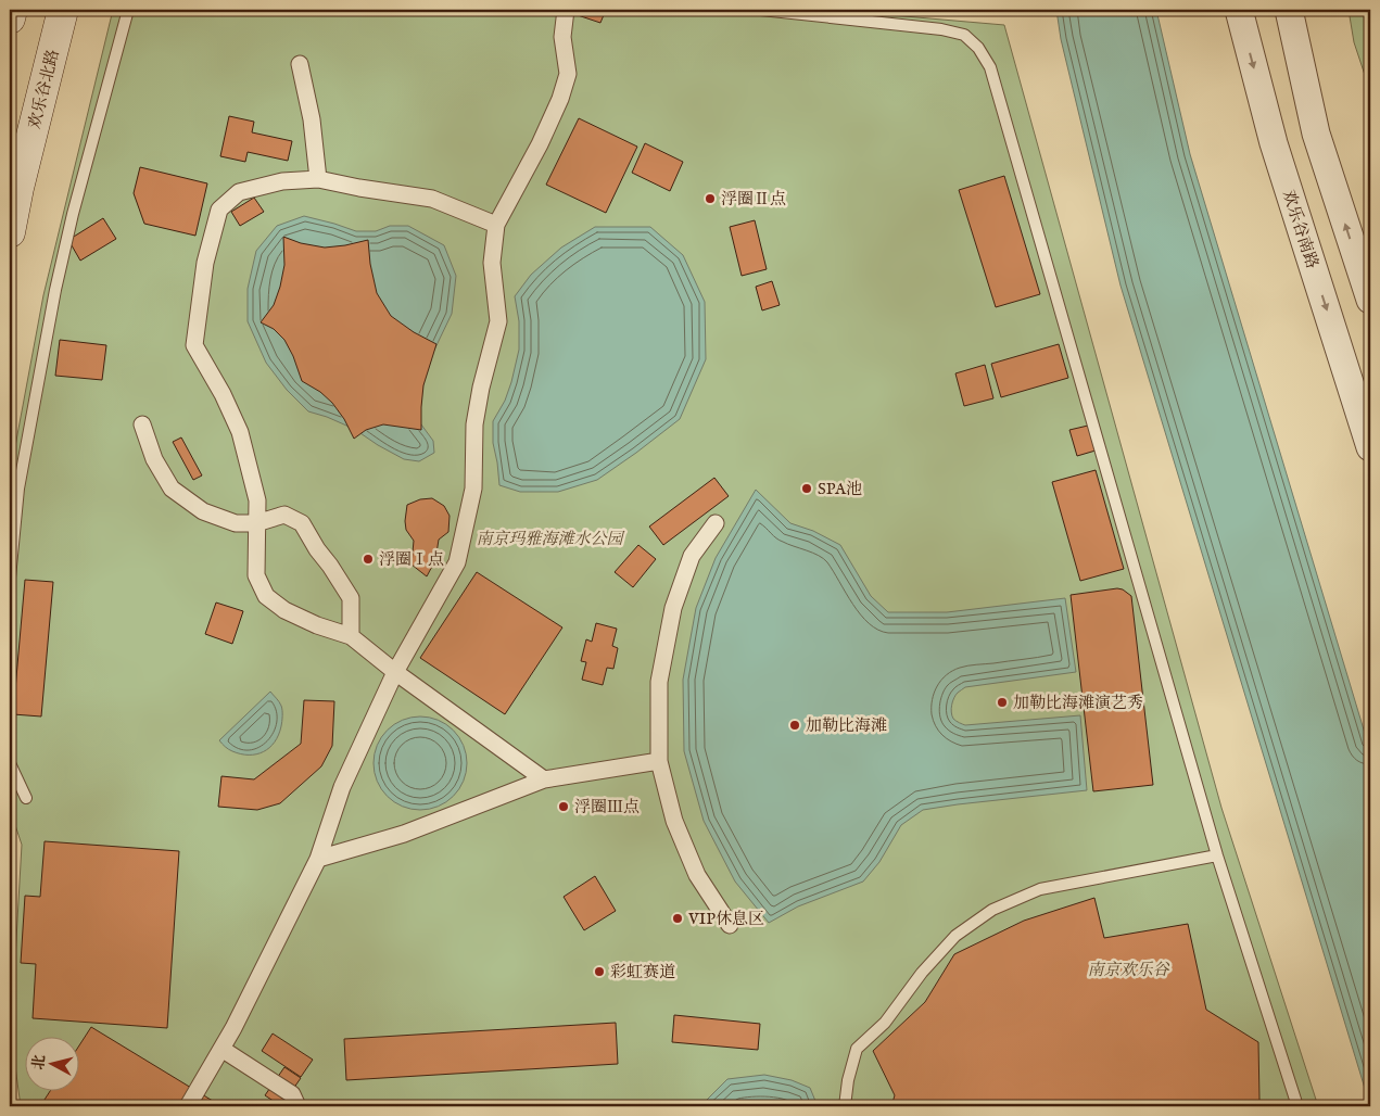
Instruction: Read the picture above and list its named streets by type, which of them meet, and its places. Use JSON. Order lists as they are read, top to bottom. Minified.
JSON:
{"streets":{"main road":["欢乐谷北路"],"street":["欢乐谷南路"]},"parks":["南京玛雅海滩水公园","南京欢乐谷"],"places":["浮圈Ⅱ点","SPA池","浮圈Ⅰ点","加勒比海滩演艺秀","加勒比海滩","浮圈Ⅲ点","VIP休息区","彩虹赛道"],"north":"left"}
